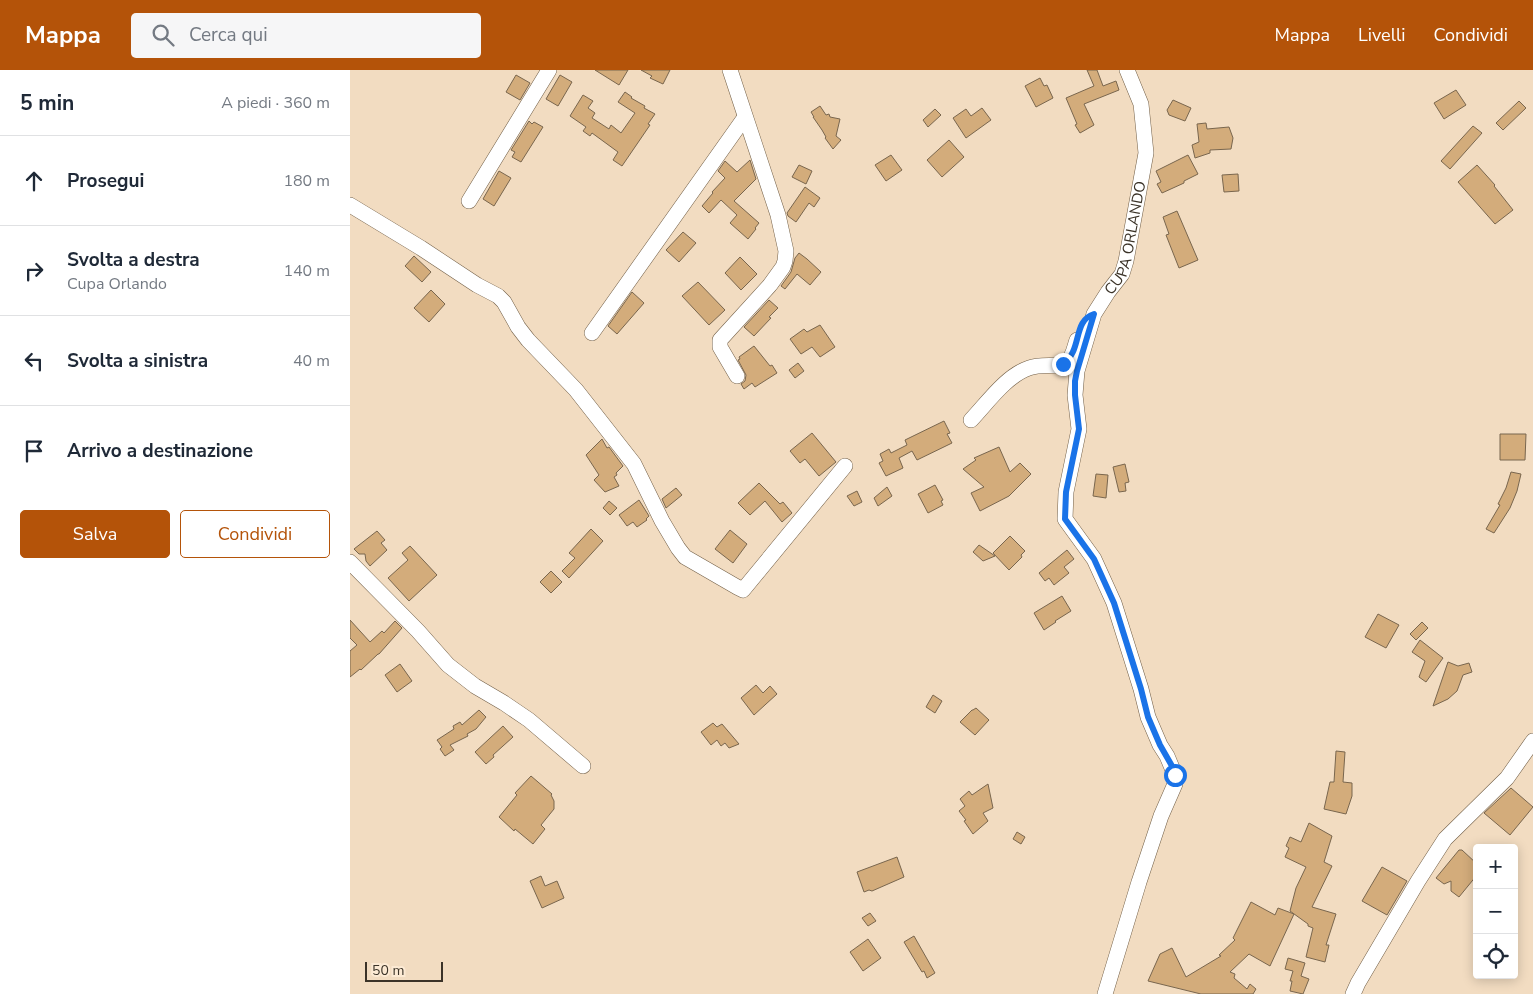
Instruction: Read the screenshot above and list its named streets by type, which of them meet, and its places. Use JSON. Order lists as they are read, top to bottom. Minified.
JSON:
{"streets":{"street":["CUPA ORLANDO"]},"scale_bar":"50 m","page":{"header":"Mappa","search":"Cerca qui","nav":["Mappa","Livelli","Condividi"],"heading":["5 min","A piedi · 360 m"],"list":[["Prosegui","180 m"],["Svolta a destra","Cupa Orlando","140 m"],["Svolta a sinistra","40 m"],"Arrivo a destinazione"],"buttons":["Salva","Condividi"],"map_buttons":["+","−"],"scale":"50 m"}}
